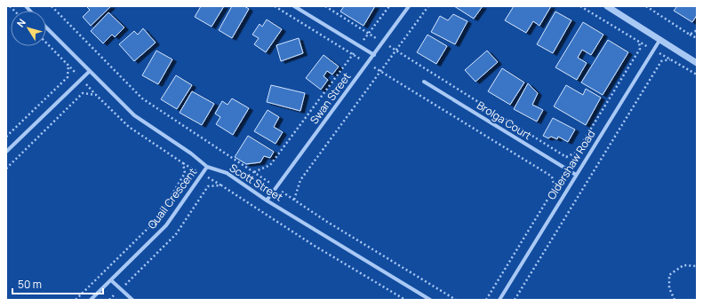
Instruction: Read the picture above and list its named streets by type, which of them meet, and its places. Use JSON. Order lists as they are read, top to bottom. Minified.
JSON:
{"streets":{"street":["Swan Street","Brolga Court","Oldershaw Road","Scott Street","Quail Crescent"]},"crossings":[["Swan Street","Scott Street"],["Brolga Court","Oldershaw Road"],["Scott Street","Quail Crescent"]],"scale_bar":"50 m","north":"top left"}
